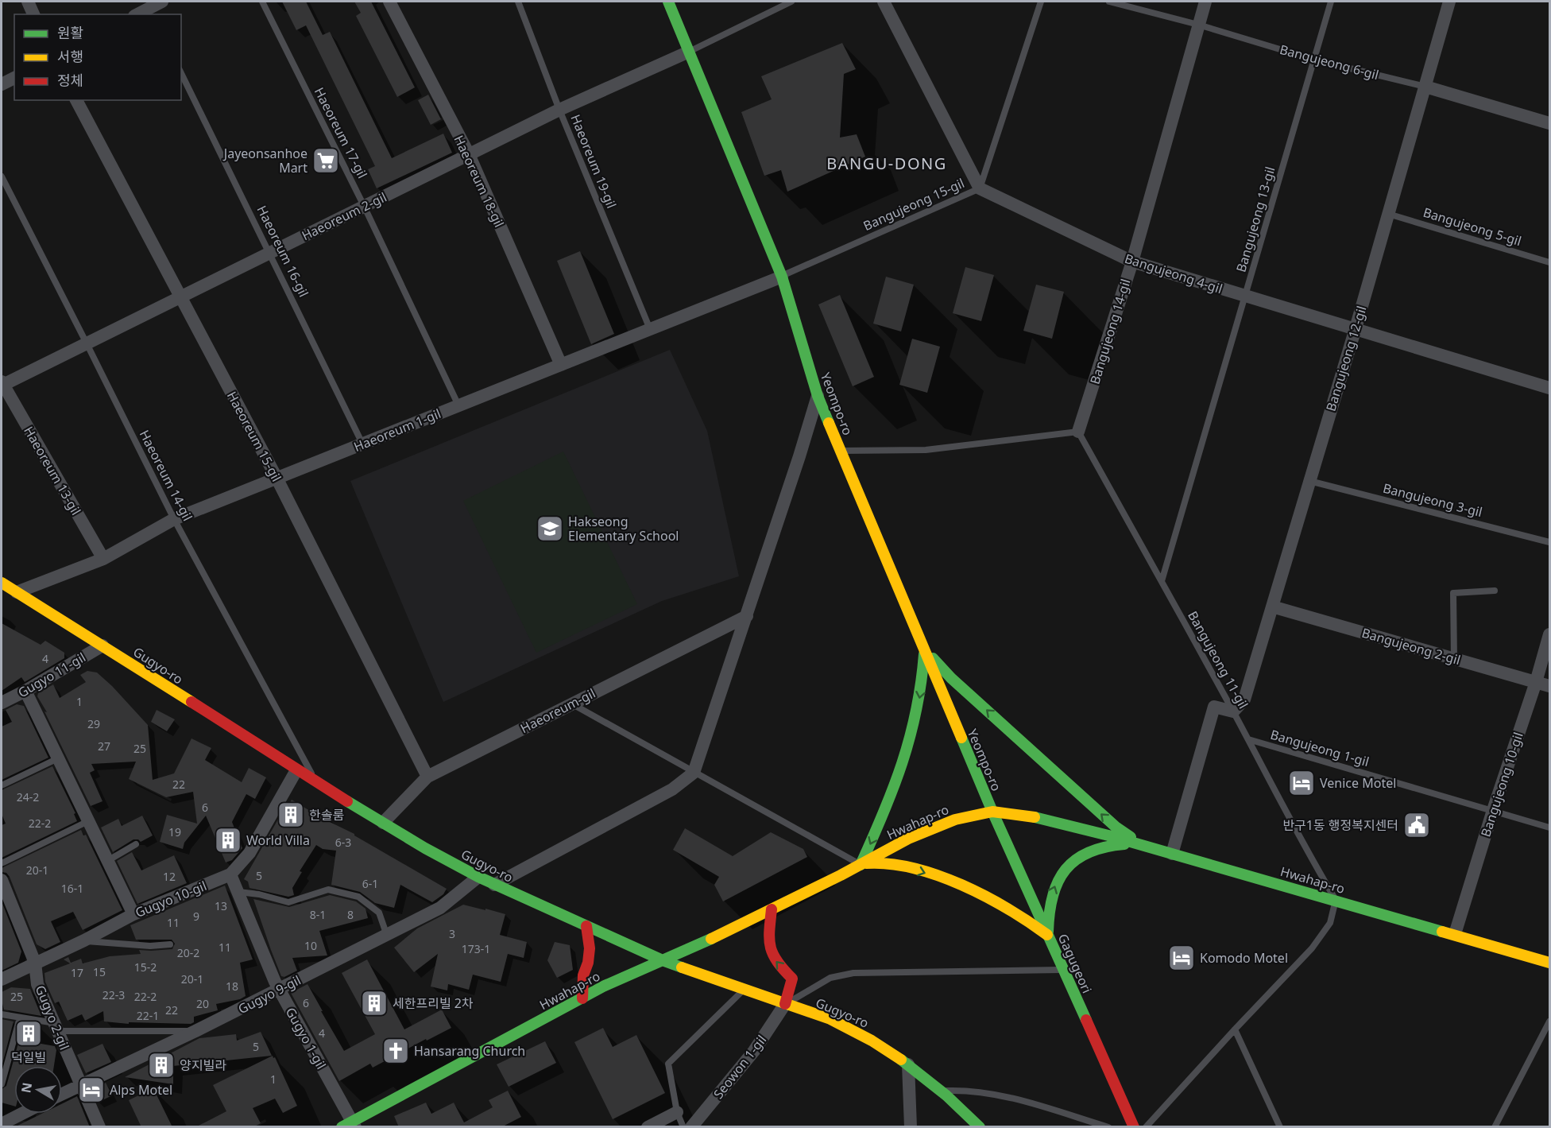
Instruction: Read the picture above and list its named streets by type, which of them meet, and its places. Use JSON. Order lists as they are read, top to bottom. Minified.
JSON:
{"streets":{"main road":["Yeompo-ro","Gugyo-ro","Hwahap-ro","Gagugeori"],"street":["Bangujeong 6-gil","Haeoreum 18-gil","Haeoreum 2-gil","Bangujeong 4-gil","Bangujeong 14-gil","Bangujeong 12-gil","Haeoreum 1-gil","Haeoreum 15-gil","Haeoreum 13-gil","Bangujeong 2-gil","Gugyo 11-gil","Haeoreum-gil","Bangujeong 10-gil","Gugyo 10-gil","Gugyo 9-gil","Gugyo 2-gil","Gugyo 1-gil","Seowon 1-gil"],"lane":["Haeoreum 17-gil","Haeoreum 19-gil","Bangujeong 15-gil","Bangujeong 13-gil","Bangujeong 5-gil","Haeoreum 16-gil","Haeoreum 14-gil","Bangujeong 3-gil","Bangujeong 11-gil","Bangujeong 1-gil"]},"crossings":[["Bangujeong 6-gil","Bangujeong 13-gil"],["Bangujeong 6-gil","Bangujeong 14-gil"],["Bangujeong 6-gil","Bangujeong 12-gil"],["Haeoreum 17-gil","Haeoreum 2-gil"],["Haeoreum 17-gil","Haeoreum 1-gil"],["Haeoreum 19-gil","Haeoreum 2-gil"],["Haeoreum 19-gil","Haeoreum 1-gil"],["Haeoreum 18-gil","Haeoreum 2-gil"],["Haeoreum 18-gil","Haeoreum 1-gil"],["Bangujeong 15-gil","Bangujeong 4-gil"],["Bangujeong 15-gil","Yeompo-ro"],["Bangujeong 15-gil","Haeoreum 1-gil"],["Haeoreum 2-gil","Haeoreum 16-gil"],["Haeoreum 2-gil","Yeompo-ro"],["Haeoreum 2-gil","Haeoreum 15-gil"],["Haeoreum 2-gil","Haeoreum 13-gil"],["Haeoreum 2-gil","Haeoreum 14-gil"],["Bangujeong 13-gil","Bangujeong 4-gil"],["Bangujeong 13-gil","Bangujeong 11-gil"],["Bangujeong 5-gil","Bangujeong 12-gil"],["Haeoreum 16-gil","Haeoreum 1-gil"],["Bangujeong 4-gil","Bangujeong 14-gil"],["Bangujeong 4-gil","Bangujeong 12-gil"],["Bangujeong 14-gil","Bangujeong 11-gil"],["Bangujeong 12-gil","Bangujeong 3-gil"],["Bangujeong 12-gil","Bangujeong 2-gil"],["Bangujeong 12-gil","Bangujeong 11-gil"],["Yeompo-ro","Haeoreum 1-gil"],["Yeompo-ro","Hwahap-ro"],["Yeompo-ro","Gagugeori"],["Haeoreum 1-gil","Haeoreum 15-gil"],["Haeoreum 1-gil","Haeoreum 13-gil"],["Haeoreum 1-gil","Haeoreum 14-gil"],["Haeoreum 1-gil","Gugyo-ro"],["Haeoreum 15-gil","Haeoreum-gil"],["Haeoreum 14-gil","Gugyo-ro"],["Bangujeong 2-gil","Bangujeong 10-gil"],["Bangujeong 11-gil","Bangujeong 1-gil"],["Bangujeong 11-gil","Hwahap-ro"],["Gugyo-ro","Gugyo 11-gil"],["Gugyo-ro","Haeoreum-gil"],["Gugyo-ro","Hwahap-ro"],["Gugyo-ro","Gugyo 10-gil"],["Gugyo-ro","Gugyo 9-gil"],["Gugyo-ro","Seowon 1-gil"],["Bangujeong 1-gil","Bangujeong 10-gil"],["Bangujeong 10-gil","Hwahap-ro"],["Hwahap-ro","Gagugeori"],["Hwahap-ro","Gugyo 1-gil"],["Gugyo 10-gil","Gugyo 2-gil"],["Gugyo 10-gil","Gugyo 1-gil"],["Gugyo 9-gil","Gugyo 2-gil"],["Gugyo 9-gil","Gugyo 1-gil"]],"districts":["BANGU-DONG"],"places":{"supermarket":["Jayeonsanhoe Mart"],"school or university":["Hakseong Elementary School"],"hotel":["Venice Motel","Komodo Motel","Alps Motel"],"building":["한솔룸","World Villa","세한프리빌 2차","덕일빌","양지빌라"],"public building":["반구1동 행정복지센터"],"church":["Hansarang Church"]},"house_numbers":["4","1","29","27","25","22","24-2","6","22-2","19","6-3","20-1","5","12","6-1","16-1","13","8-1","8","9","11","3","10","11","173-1","20-2","15-2","15","17","20-1","18","22-3","25","22-2","6","20","22","22-1","4","5","1"],"legend":["원활","서행","정체"],"north":"left"}
